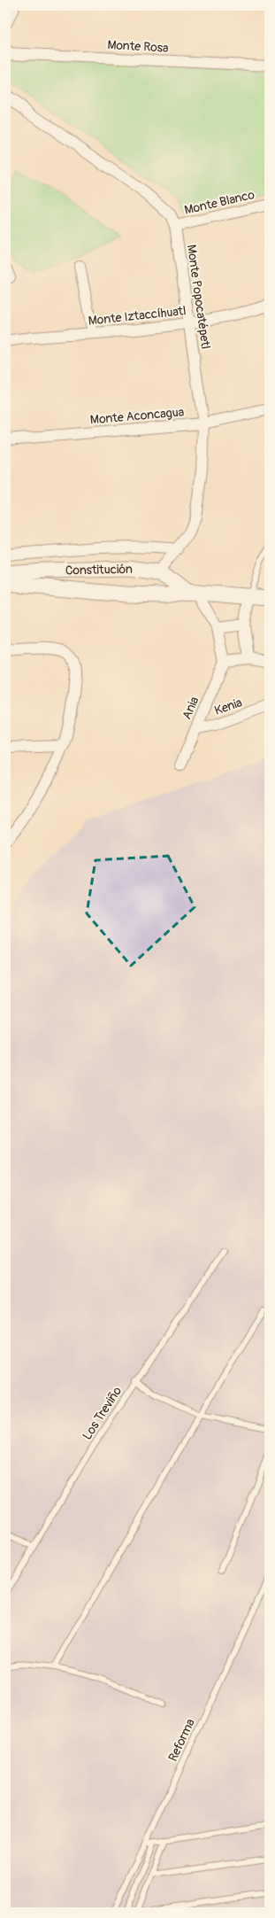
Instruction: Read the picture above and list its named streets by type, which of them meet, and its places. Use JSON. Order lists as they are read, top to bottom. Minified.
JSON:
{"streets":{"street":["Monte Rosa","Monte Blanco","Monte Popocatépetl","Monte Iztaccíhuatl","Monte Aconcagua","Constitución","Kenia","Ania"],"lane":["Los Treviño","Reforma"]},"crossings":[["Monte Blanco","Monte Popocatépetl"],["Monte Popocatépetl","Monte Iztaccíhuatl"],["Monte Popocatépetl","Monte Aconcagua"],["Monte Popocatépetl","Constitución"],["Kenia","Ania"]]}
